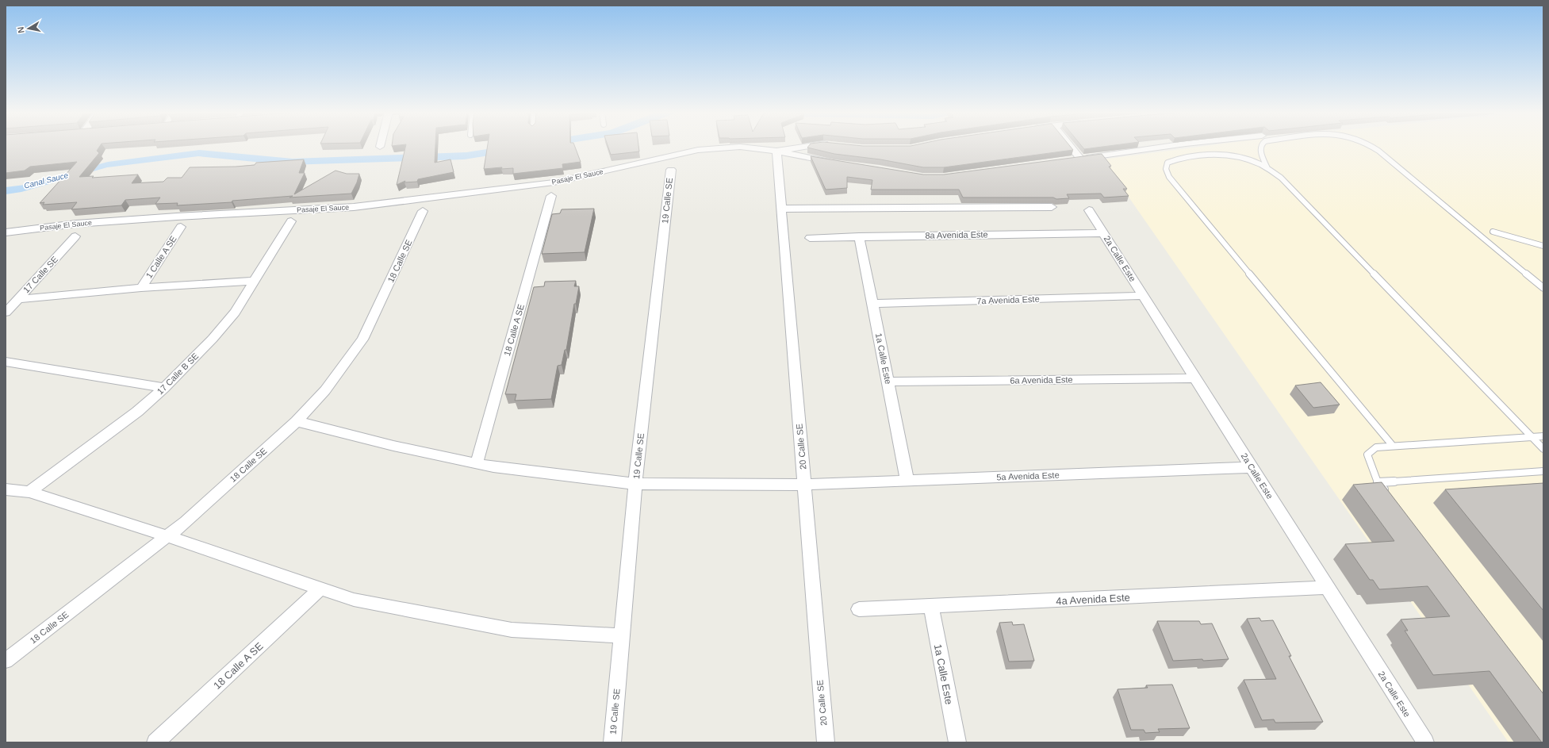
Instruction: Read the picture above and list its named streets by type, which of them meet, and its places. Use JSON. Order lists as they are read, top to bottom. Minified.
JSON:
{"streets":{"street":["Pasaje El Sauce","19 Calle SE","8a Avenida Este","1 Calle A SE","2a Calle Este","18 Calle SE","17 Calle SE","7a Avenida Este","18 Calle A SE","1a Calle Este","17 Calle B SE","6a Avenida Este","20 Calle SE","5a Avenida Este","4a Avenida Este"]},"crossings":[["Pasaje El Sauce","20 Calle SE"],["19 Calle SE","5a Avenida Este"],["8a Avenida Este","2a Calle Este"],["8a Avenida Este","1a Calle Este"],["2a Calle Este","7a Avenida Este"],["2a Calle Este","6a Avenida Este"],["2a Calle Este","5a Avenida Este"],["2a Calle Este","4a Avenida Este"],["18 Calle SE","5a Avenida Este"],["7a Avenida Este","1a Calle Este"],["18 Calle A SE","5a Avenida Este"],["1a Calle Este","6a Avenida Este"],["1a Calle Este","5a Avenida Este"],["1a Calle Este","4a Avenida Este"],["20 Calle SE","5a Avenida Este"]],"water":["Canal Sauce"],"north":"left"}
